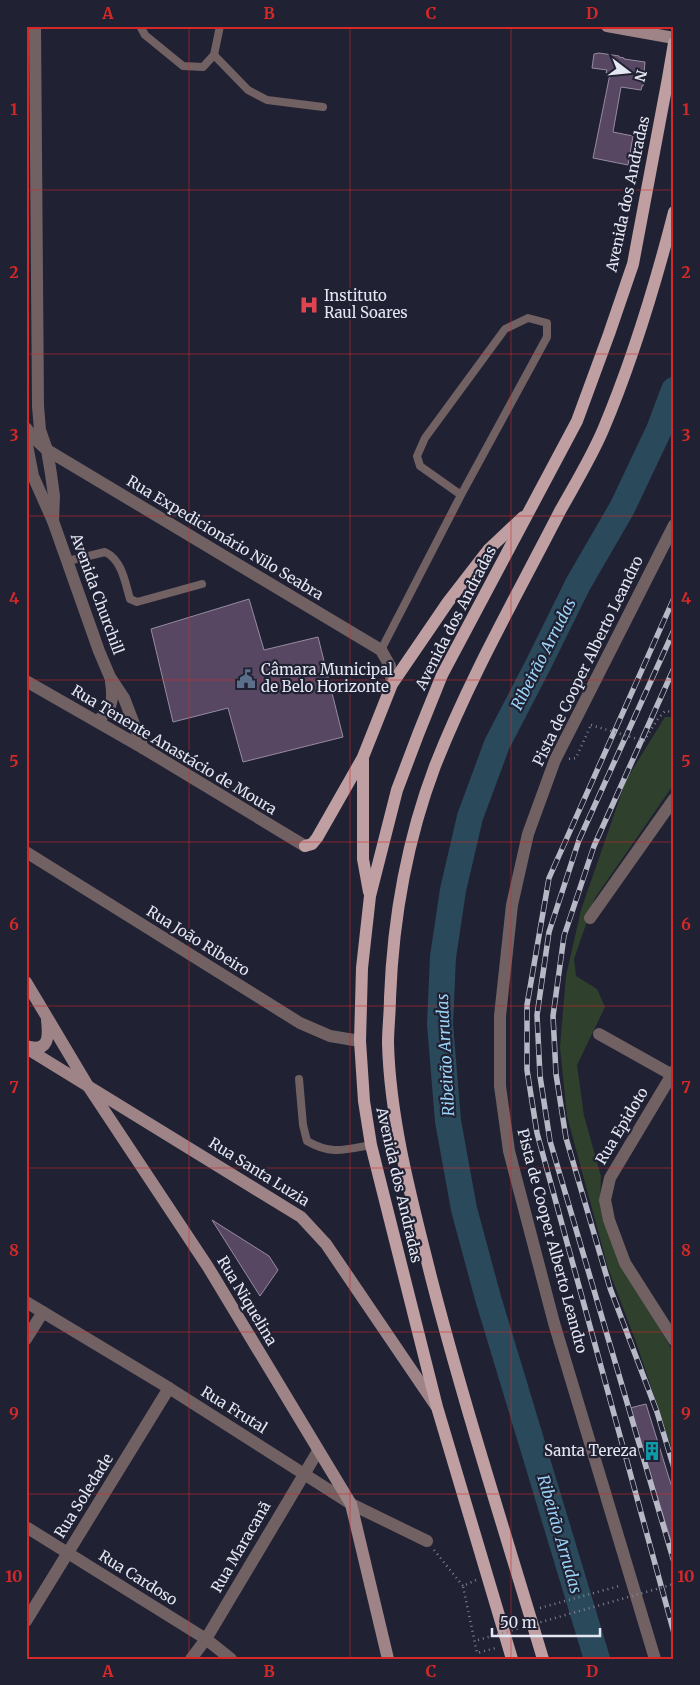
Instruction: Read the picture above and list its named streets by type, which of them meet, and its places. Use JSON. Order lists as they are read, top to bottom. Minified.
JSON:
{"streets":{"main road":["Avenida dos Andradas"],"street":["Rua Expedicionário Nilo Seabra","Avenida Churchill","Pista de Cooper Alberto Leandro","Rua Tenente Anastácio de Moura","Rua João Ribeiro","Rua Epidoto","Rua Santa Luzia","Rua Niquelina","Rua Frutal","Rua Soledade","Rua Maracanã","Rua Cardoso"]},"crossings":[["Avenida dos Andradas","Rua João Ribeiro"],["Avenida dos Andradas","Rua Santa Luzia"],["Rua Expedicionário Nilo Seabra","Avenida Churchill"],["Avenida Churchill","Rua Tenente Anastácio de Moura"],["Rua Santa Luzia","Rua Niquelina"],["Rua Niquelina","Rua Frutal"],["Rua Niquelina","Rua Maracanã"],["Rua Frutal","Rua Soledade"],["Rua Frutal","Rua Maracanã"],["Rua Soledade","Rua Cardoso"],["Rua Maracanã","Rua Cardoso"]],"water":["Ribeirão Arrudas"],"places":{"hospital":["Instituto Raul Soares"],"public building":["Câmara Municipal de Belo Horizonte"],"building":["Santa Tereza"]},"scale_bar":"50 m","north":"right","grid":{"columns":["A","B","C","D"],"rows":["1","2","3","4","5","6","7","8","9","10"]}}
